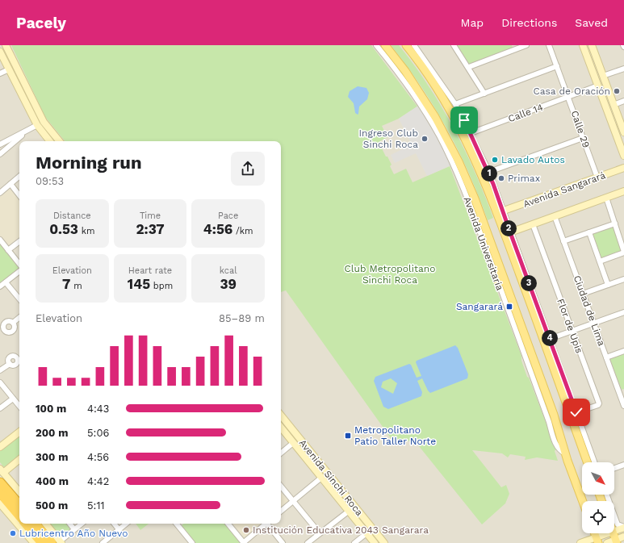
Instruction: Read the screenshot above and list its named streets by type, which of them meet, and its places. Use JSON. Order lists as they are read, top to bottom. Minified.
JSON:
{"streets":{"main road":["Avenida Sangarará","Avenida Universitaria","Avenida Sinchi Roca"],"street":["Calle 14","Calle 29","Ciudad de Lima","Flor de Upis"]},"crossings":[["Calle 14","Calle 29"],["Calle 29","Avenida Sangarará"]],"parks":["Club Metropolitano Sinchi Roca"],"places":{"other":["Casa de Oración","Ingreso Club Sinchi Roca","Lavado Autos","Primax","Institución Educativa 2043 Sangarara","Lubricentro Año Nuevo"],"transit":["Sangarará","Metropolitano Patio Taller Norte"]},"north":"bottom right","page":{"header":"Pacely","nav":["Map","Directions","Saved"],"heading":["Morning run","09:53"],"pins":["1","2","3","4"],"stats":[["Distance","0.53 km"],["Time","2:37"],["Pace","4:56 /km"],["Elevation","7 m"],["Heart rate","145 bpm"],["kcal","39"]],"chart":["Elevation","85–89 m"],"list":[{"name":"100 m","note":"4:43"},{"name":"200 m","note":"5:06"},{"name":"300 m","note":"4:56"},{"name":"400 m","note":"4:42"},{"name":"500 m","note":"5:11"}]}}
